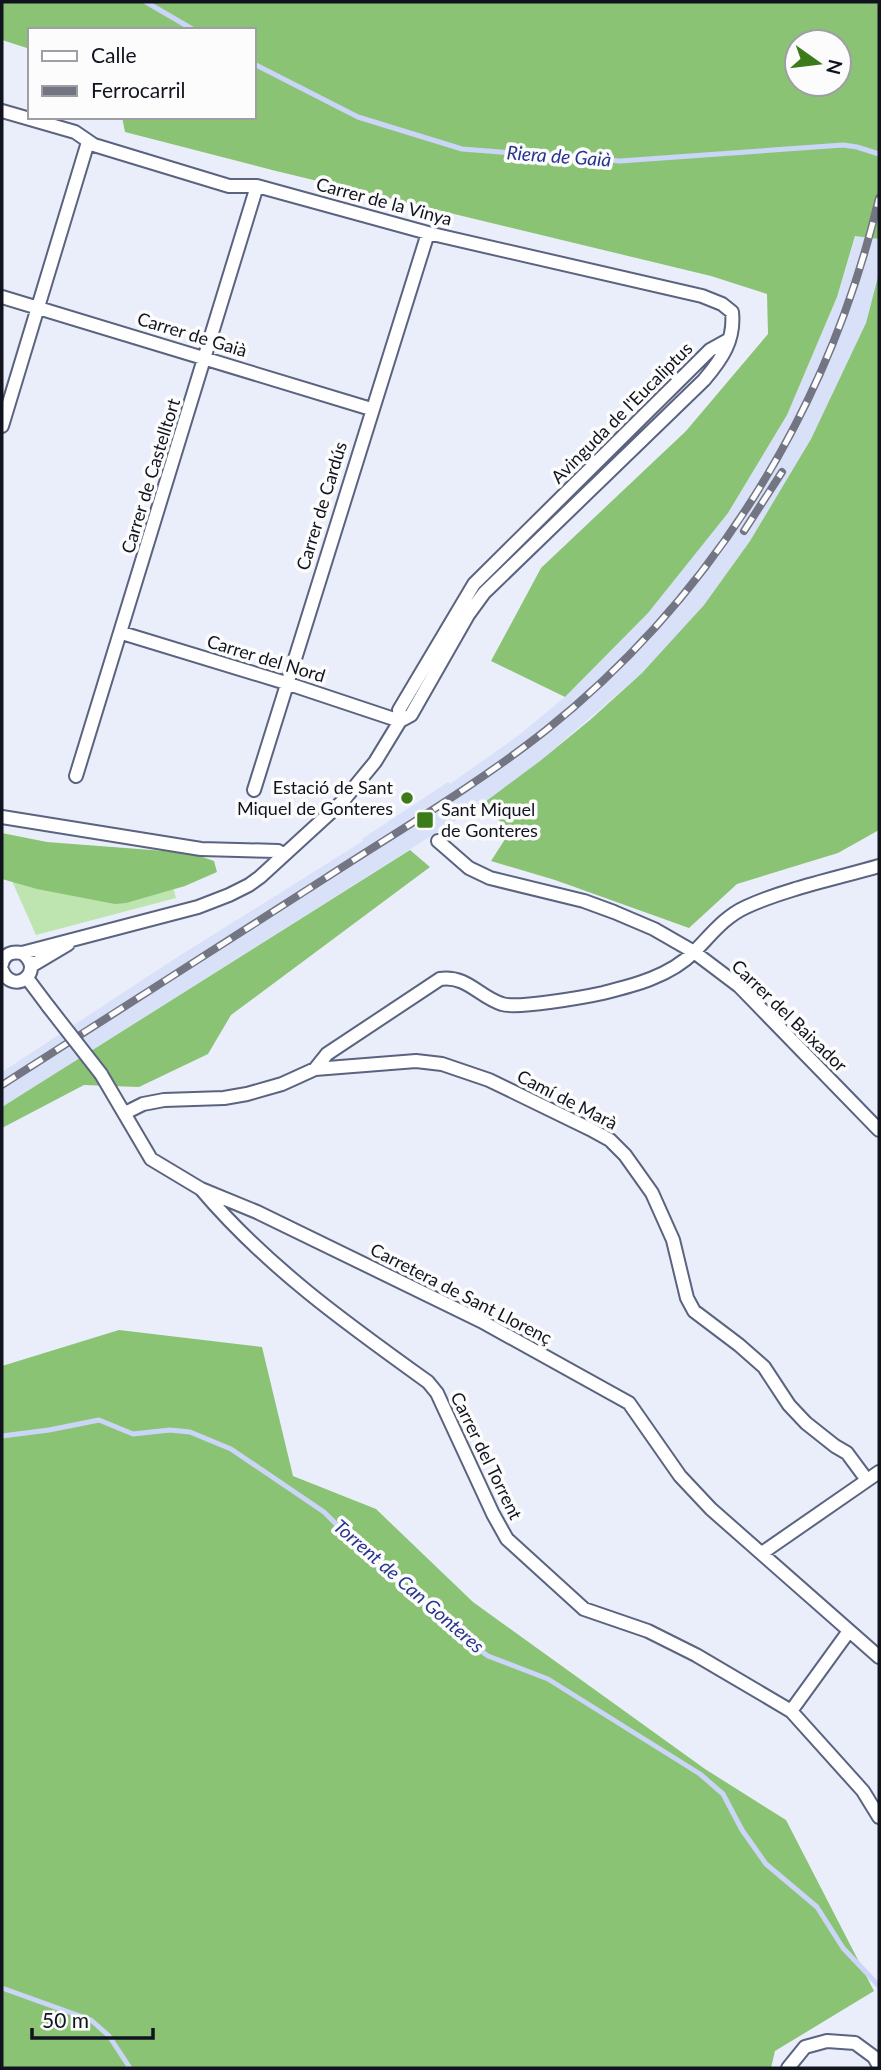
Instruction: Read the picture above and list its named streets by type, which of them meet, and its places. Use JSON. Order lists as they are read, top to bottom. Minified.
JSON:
{"streets":{"street":["Carrer de la Vinya","Carrer de Gaià","Avinguda de l'Eucaliptus","Carrer de Castelltort","Carrer de Cardús","Carrer del Nord","Carrer del Baixador","Camí de Marà","Carretera de Sant Llorenç","Carrer del Torrent"]},"crossings":[["Carrer de la Vinya","Avinguda de l'Eucaliptus"],["Carrer de la Vinya","Carrer de Castelltort"],["Carrer de la Vinya","Carrer de Cardús"],["Carrer de Gaià","Carrer de Castelltort"],["Carrer de Gaià","Carrer de Cardús"],["Avinguda de l'Eucaliptus","Carrer del Nord"],["Carrer de Castelltort","Carrer del Nord"],["Carrer de Cardús","Carrer del Nord"],["Camí de Marà","Carretera de Sant Llorenç"],["Carretera de Sant Llorenç","Carrer del Torrent"]],"water":["Riera de Gaià","Torrent de Can Gonteres"],"places":{"other":["Estació de Sant Miquel de Gonteres"],"transit":["Sant Miquel de Gonteres"]},"legend":["Calle","Ferrocarril"],"scale_bar":"50 m","north":"right"}
